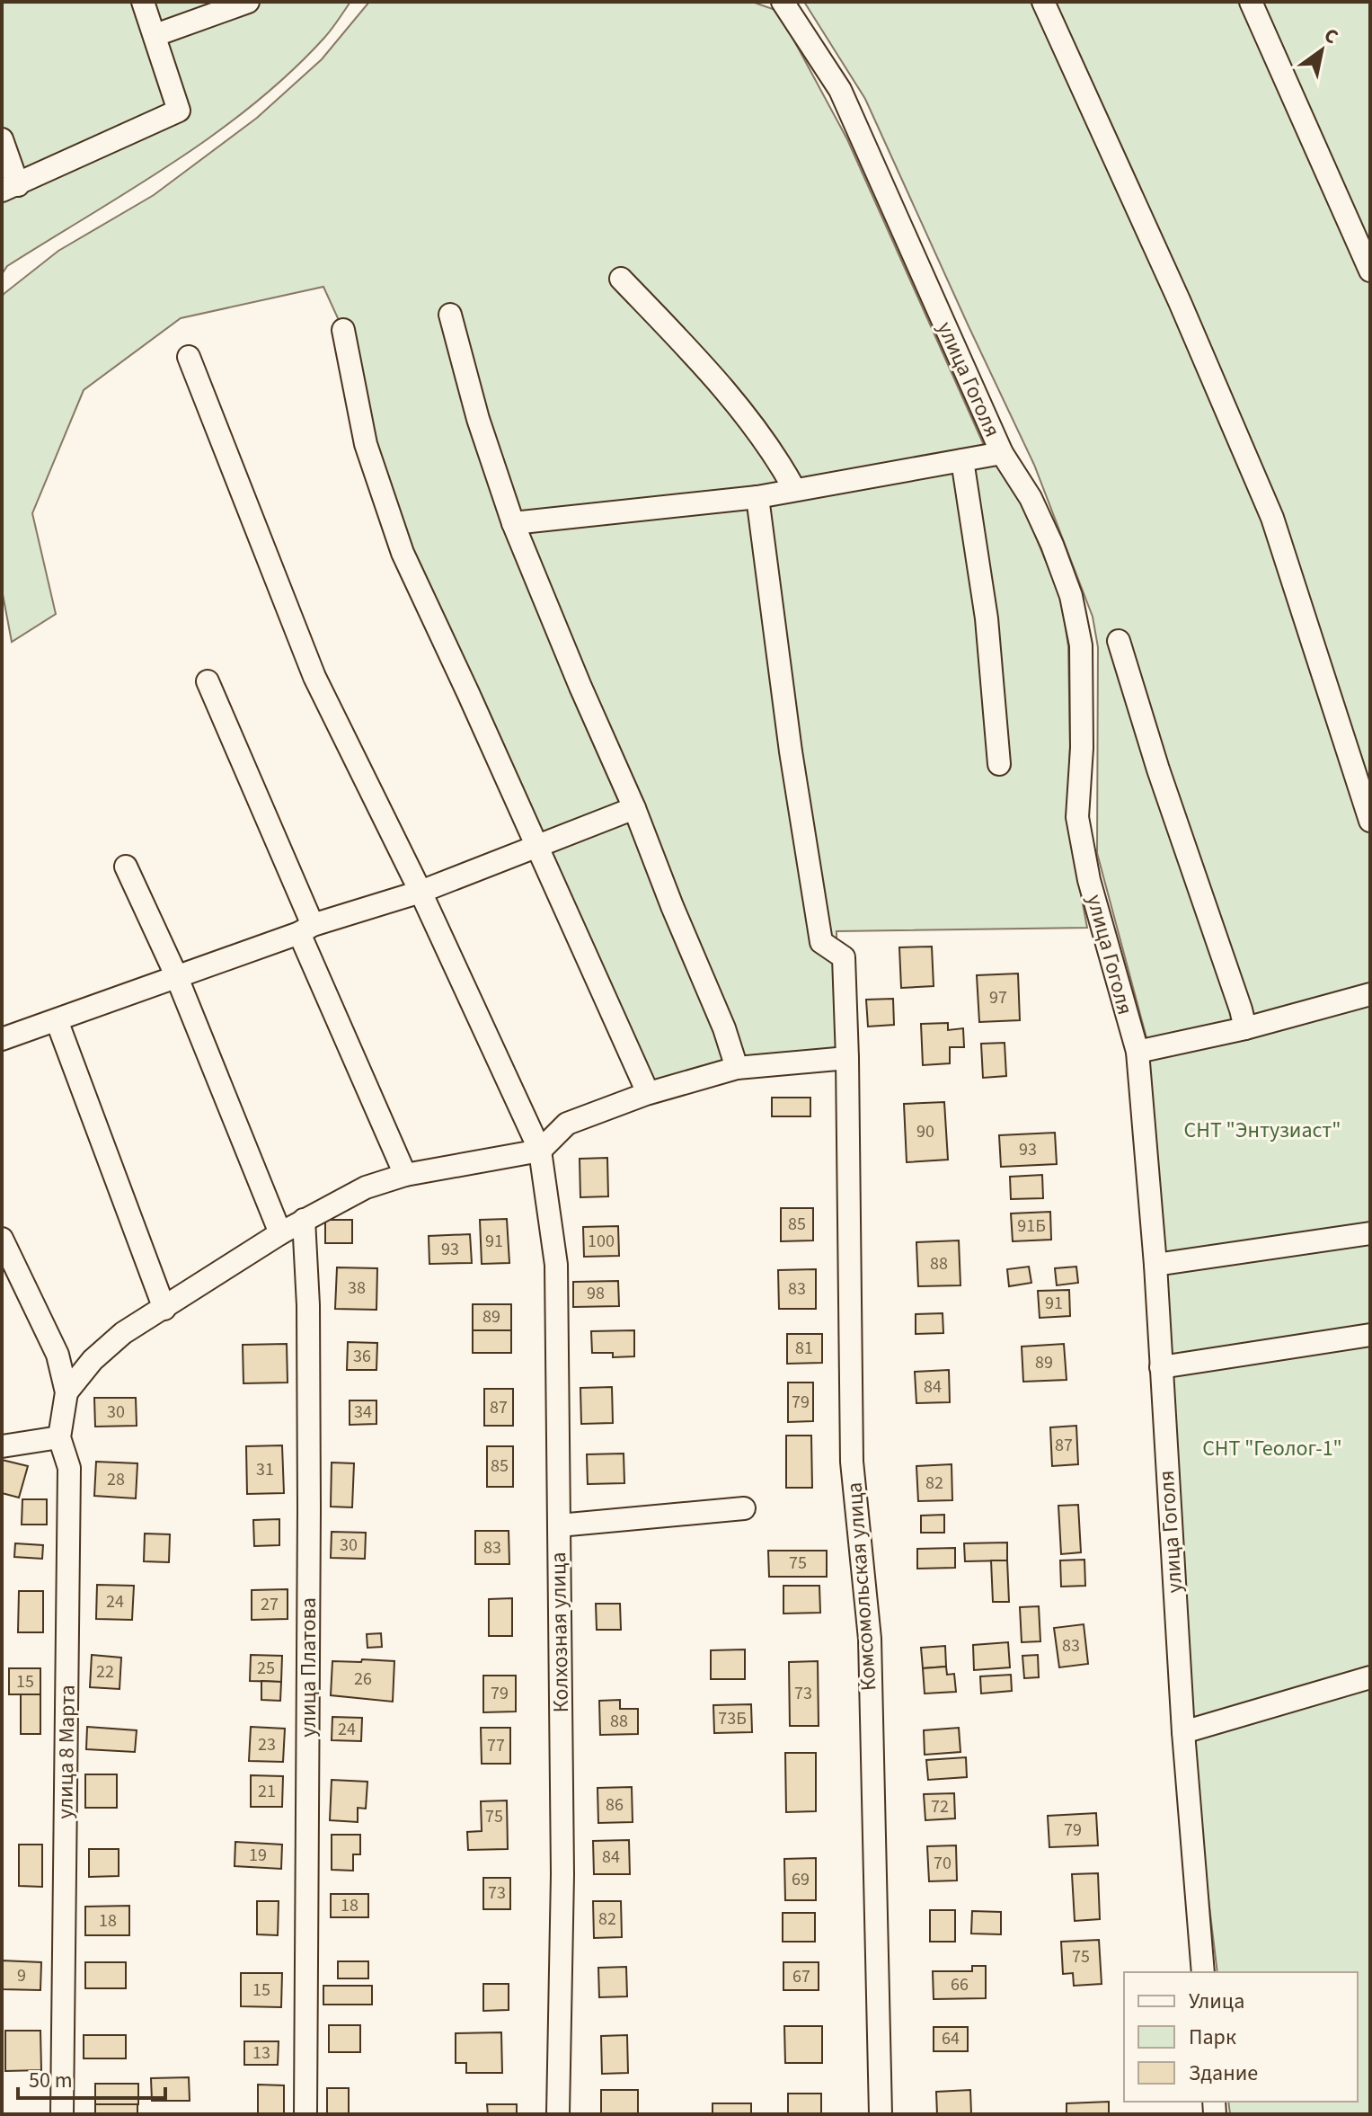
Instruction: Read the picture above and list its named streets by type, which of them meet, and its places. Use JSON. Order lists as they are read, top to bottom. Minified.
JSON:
{"streets":{"street":["улица Гоголя","Комсомольская улица","Колхозная улица","улица Платова","улица 8 Марта"]},"parks":["СНТ \"Энтузиаст\"","СНТ \"Геолог-1\""],"house_numbers":["97","90","93","85","91Б","91","100","93","88","38","83","98","91","89","81","36","89","84","79","87","30","34","87","85","31","28","82","30","83","75","24","27","83","25","22","26","15","79","73","73Б","88","24","23","77","21","86","72","75","79","19","84","70","69","73","18","82","18","75","9","67","66","15","64","13"],"legend":["Улица","Парк","Здание"],"scale_bar":"50 m","north":"top right"}
